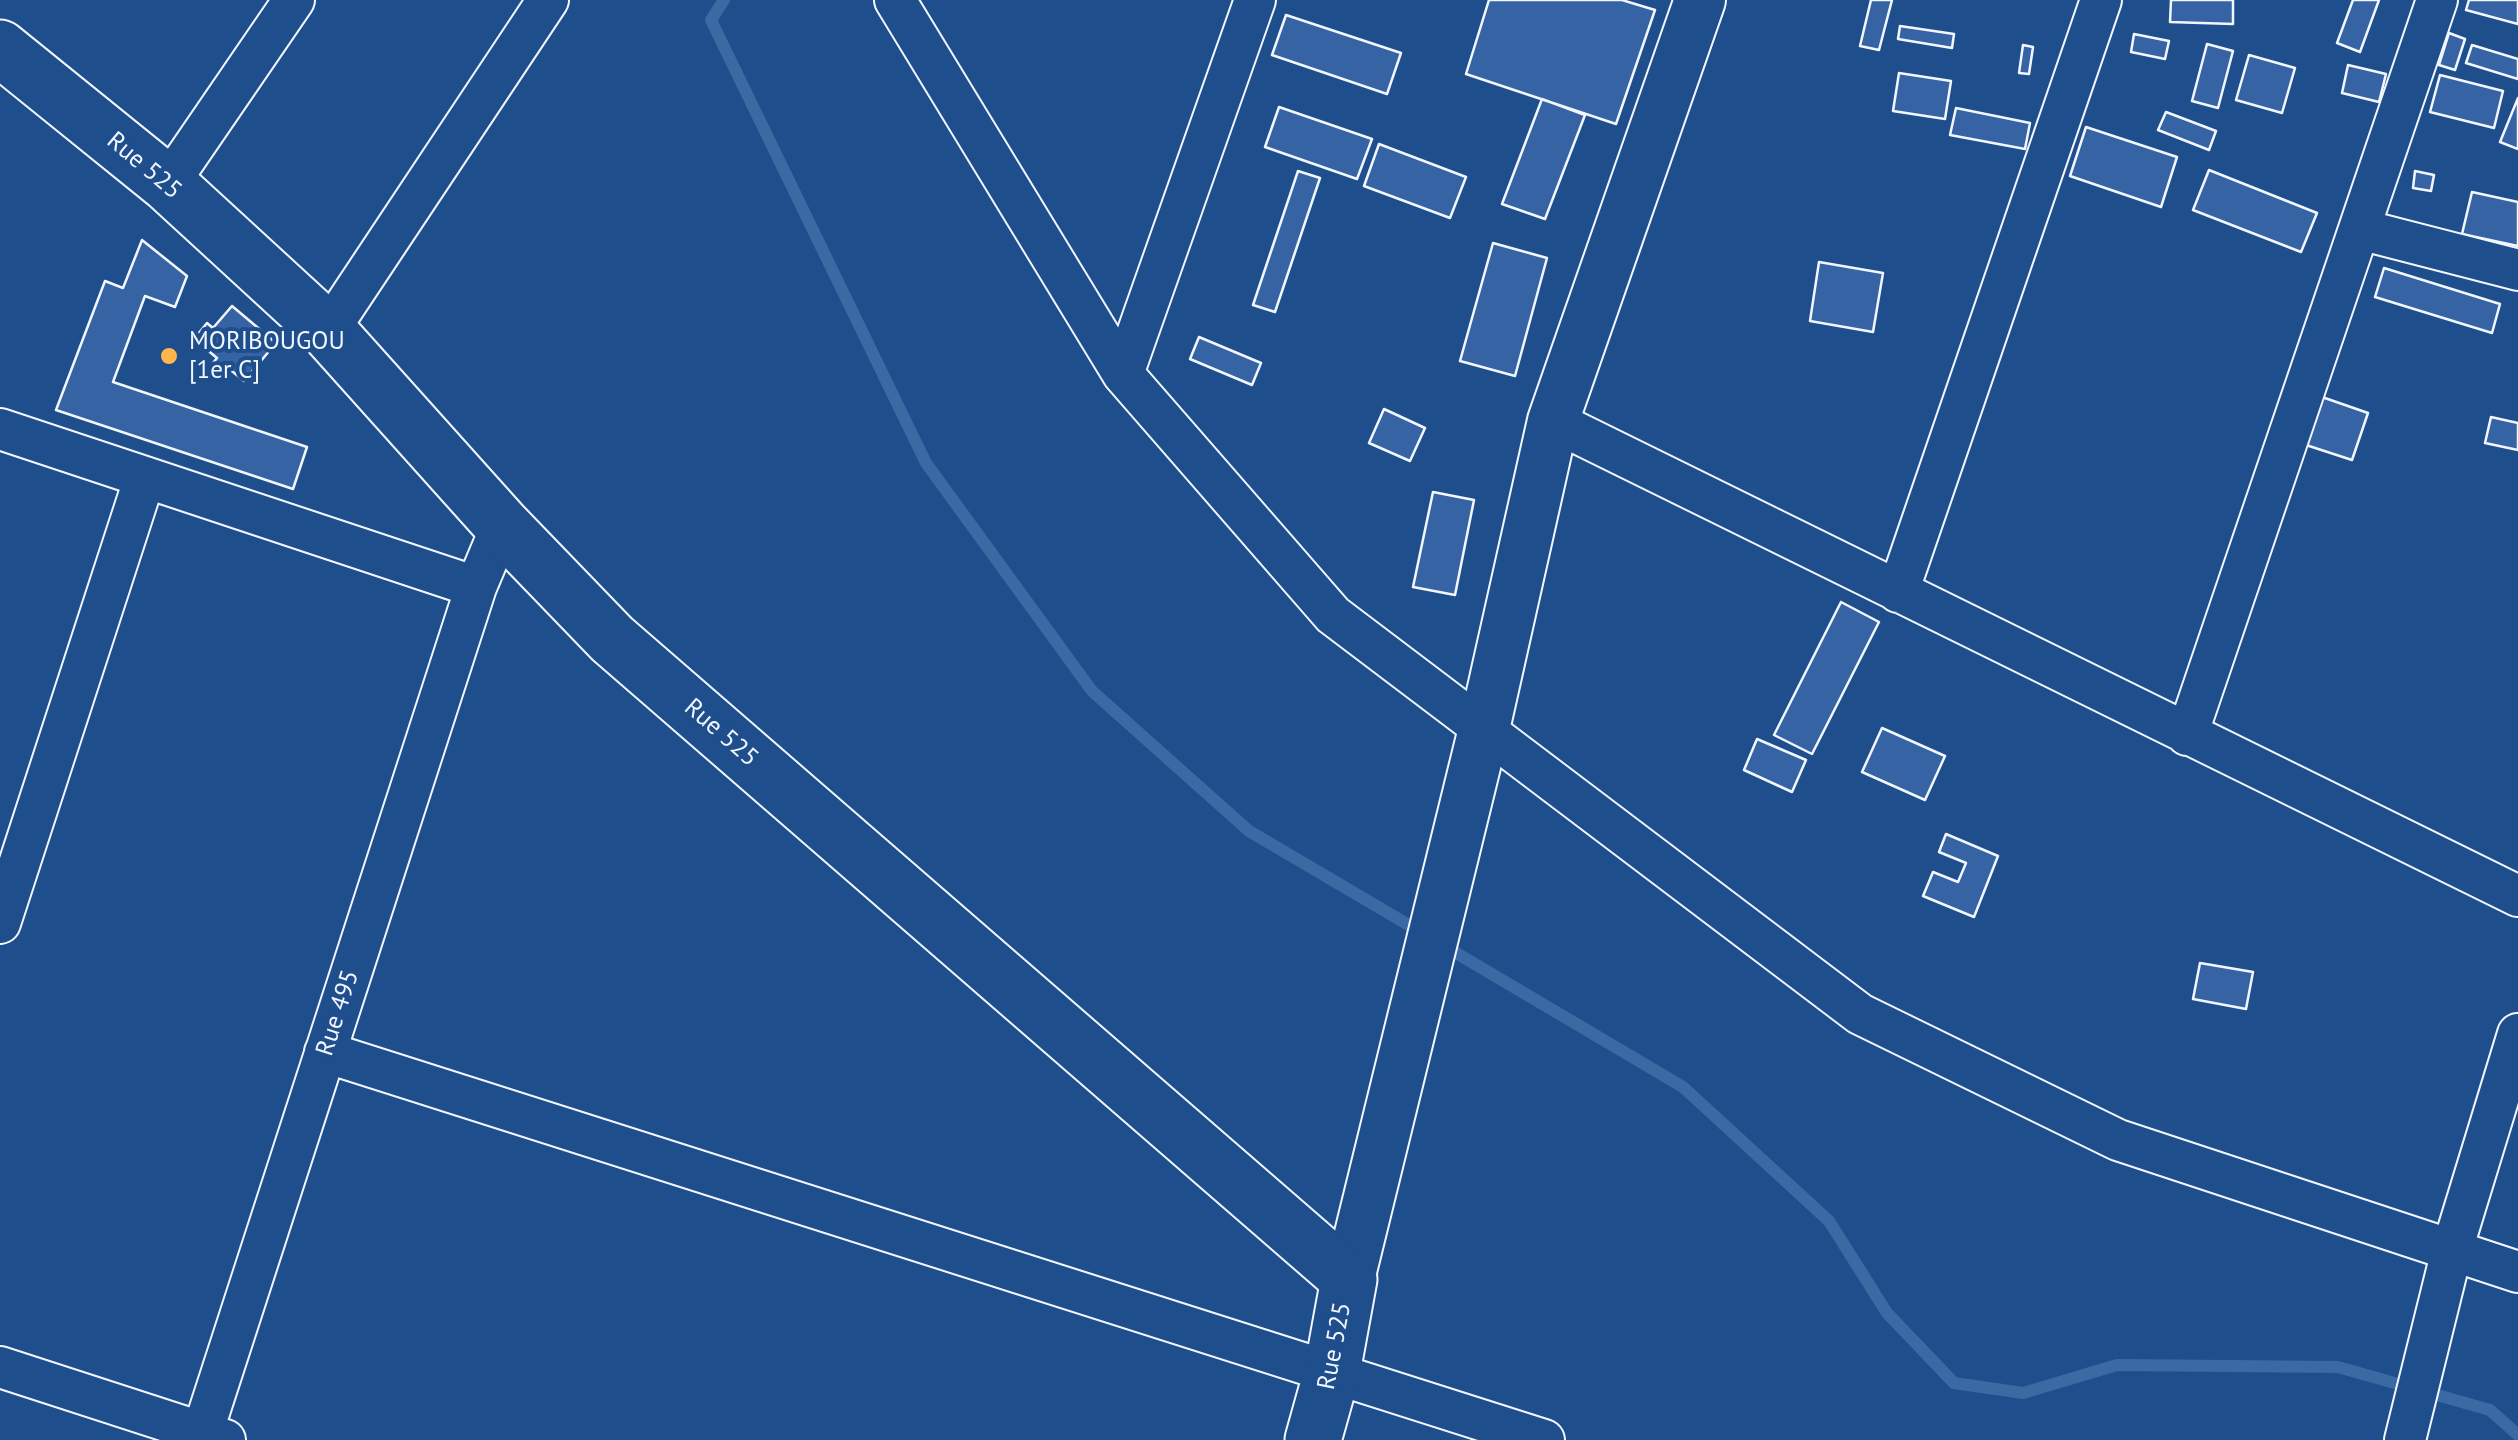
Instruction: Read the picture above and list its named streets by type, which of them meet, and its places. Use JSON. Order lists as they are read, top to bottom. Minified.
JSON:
{"streets":{"main road":["Rue 525"],"street":["Rue 495"]},"crossings":[["Rue 525","Rue 495"]],"places":["MORIBOUGOU [1er C]"]}
